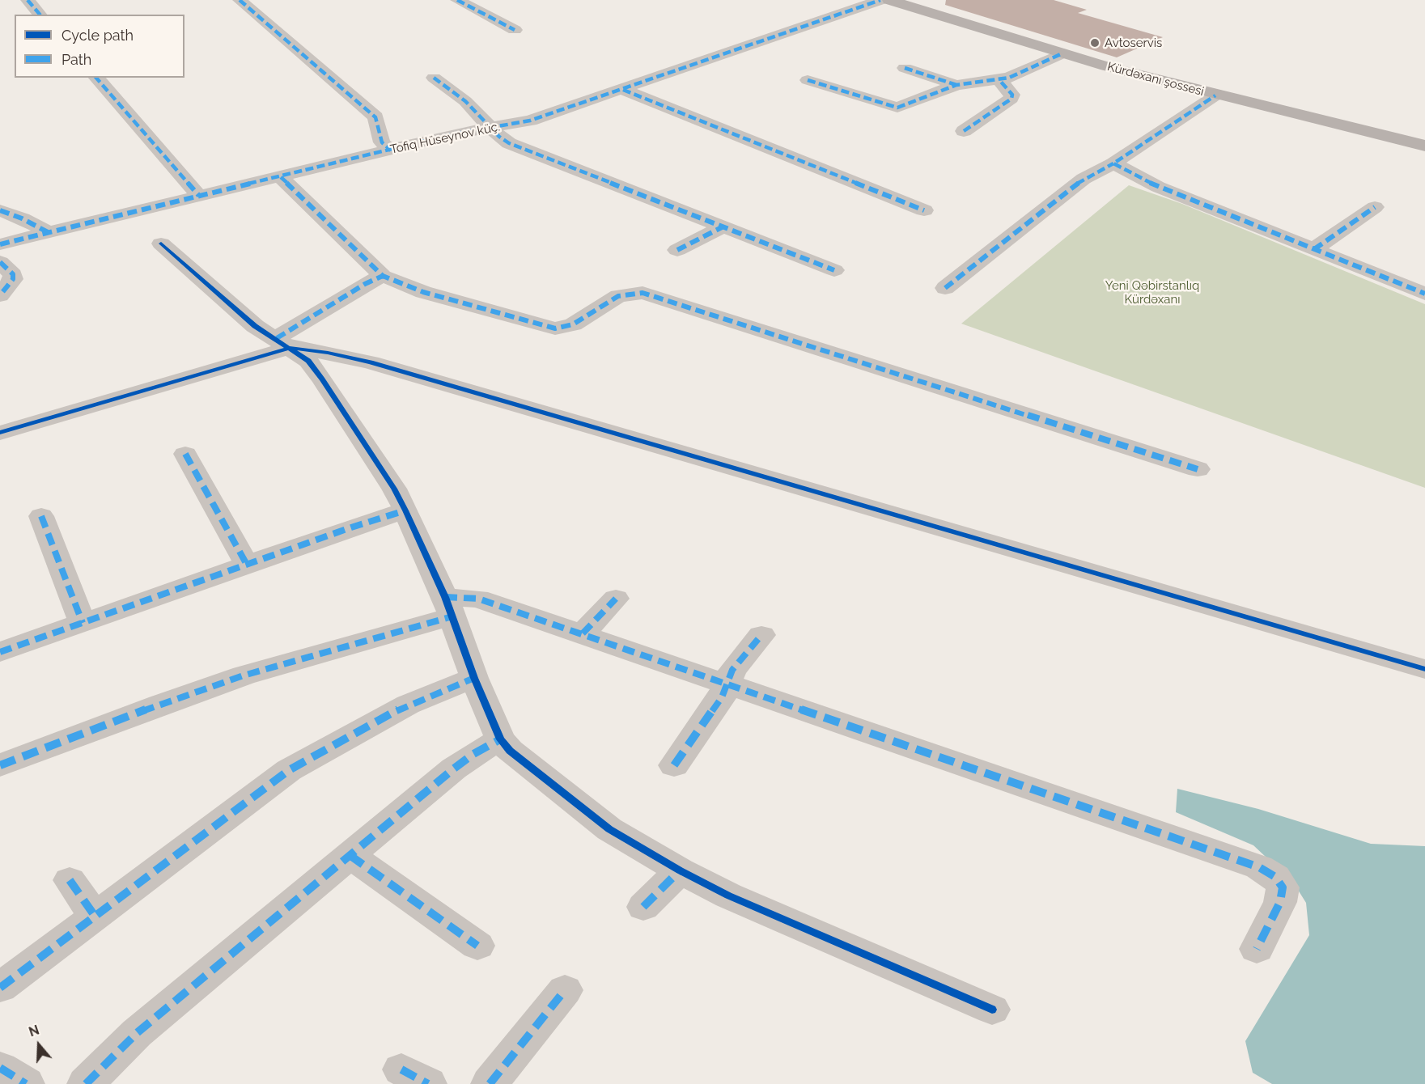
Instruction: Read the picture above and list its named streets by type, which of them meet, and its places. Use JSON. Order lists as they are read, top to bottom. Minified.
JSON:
{"streets":{"main road":["Kürdəxanı şossesi"],"street":["Tofiq Hüseynov küç."]},"parks":["Yeni Qəbirstanlıq Kürdəxanı"],"places":["Avtoservis"],"legend":["Cycle path","Path"],"north":"top"}
